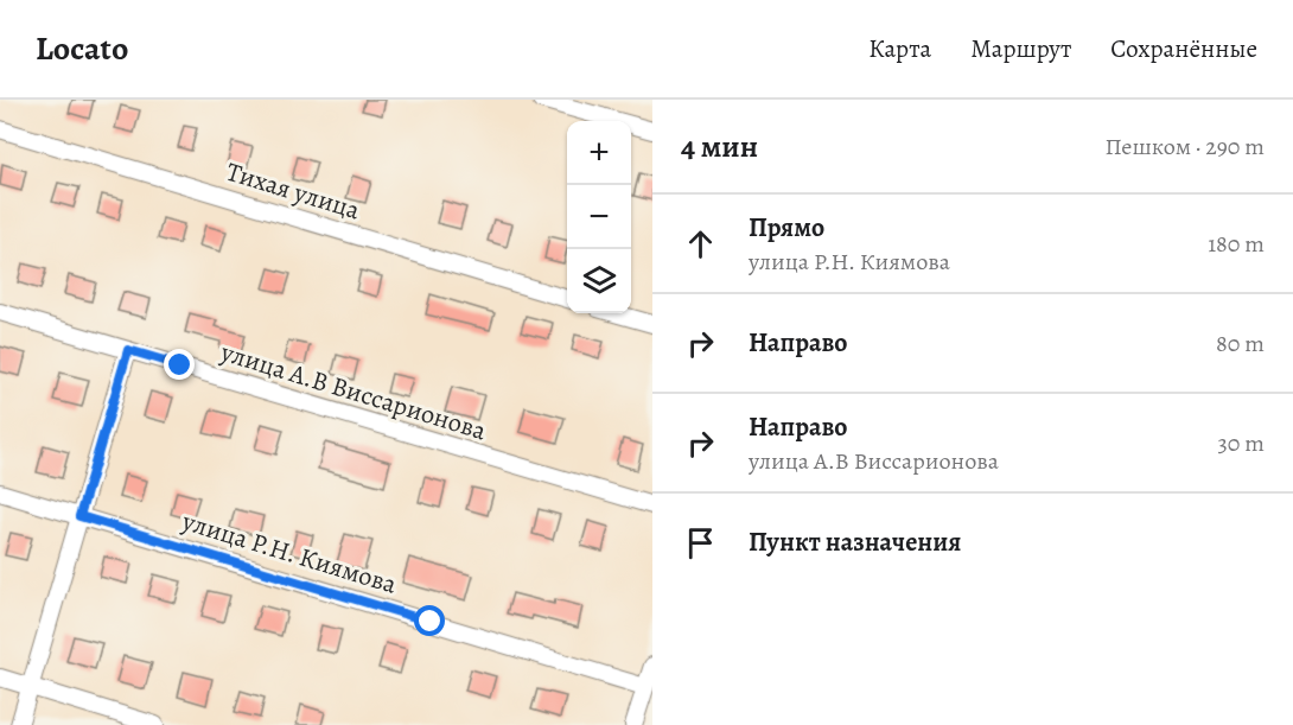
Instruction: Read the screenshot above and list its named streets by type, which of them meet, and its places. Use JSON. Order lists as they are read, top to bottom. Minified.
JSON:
{"streets":{"street":["Тихая улица","улица А.В Виссарионова","улица Р.Н. Киямова"]},"page":{"header":"Locato","nav":["Карта","Маршрут","Сохранённые"],"heading":["4 мин","Пешком · 290 m"],"map_buttons":["+","−"],"list":[["Прямо","улица Р.Н. Киямова","180 m"],["Направо","80 m"],["Направо","улица А.В Виссарионова","30 m"],"Пункт назначения"]}}
